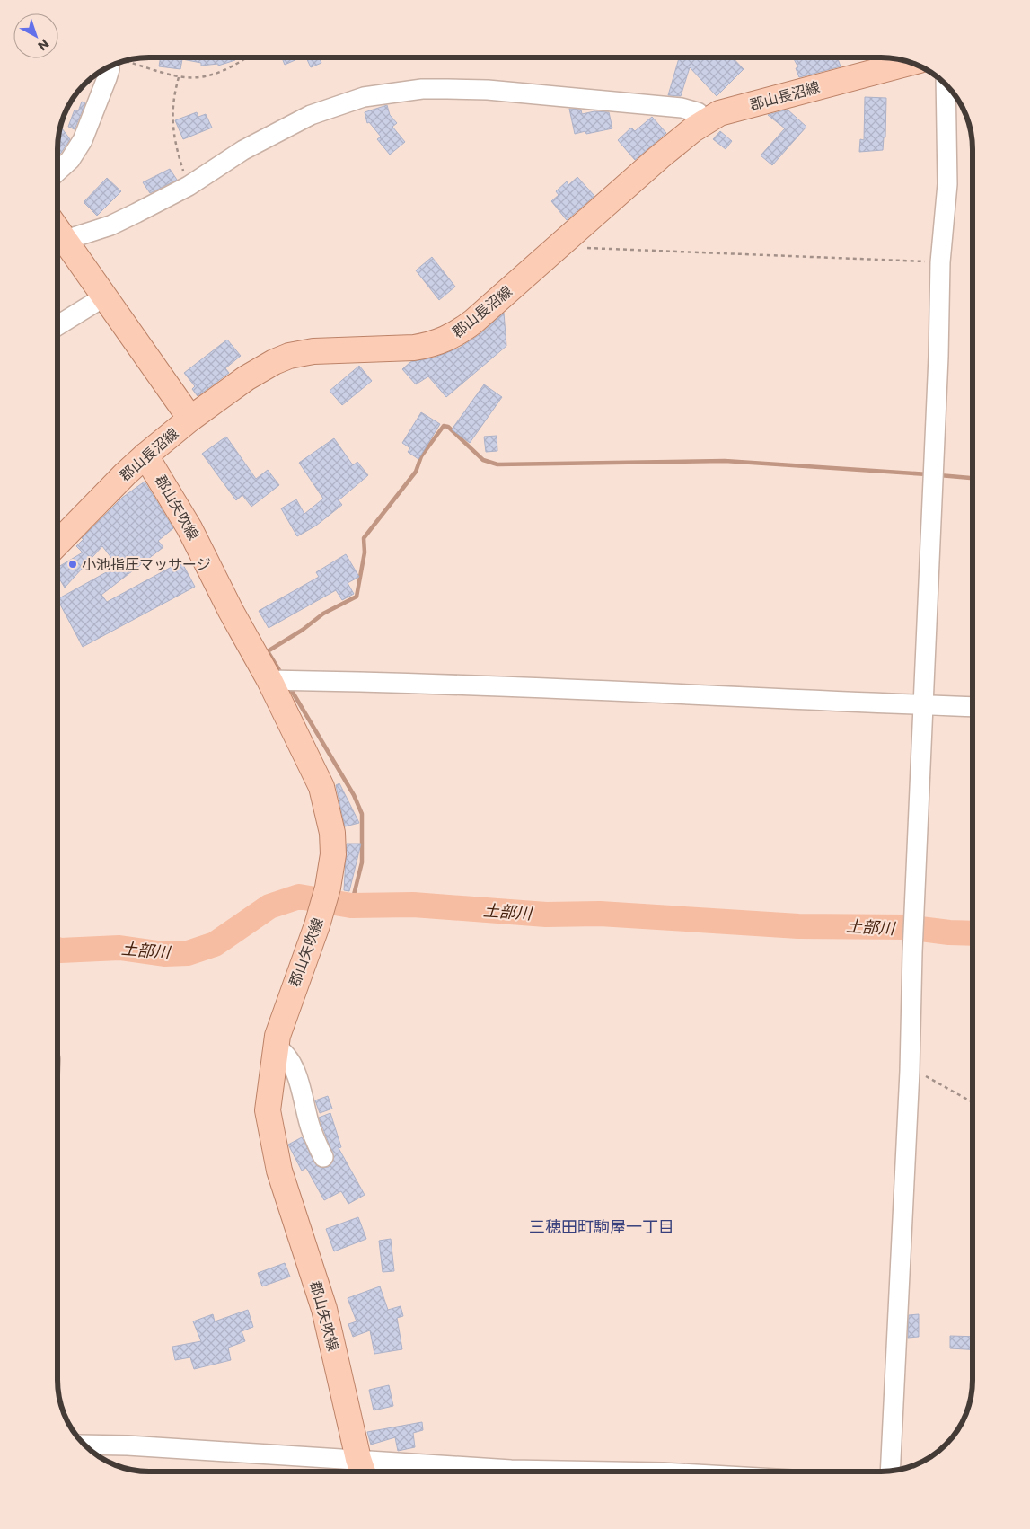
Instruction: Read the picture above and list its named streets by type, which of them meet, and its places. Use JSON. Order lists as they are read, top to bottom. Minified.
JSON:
{"streets":{"main road":["郡山長沼線","郡山矢吹線"]},"crossings":[["郡山長沼線","郡山矢吹線"]],"districts":["三穂田町駒屋一丁目"],"water":["土部川"],"places":["小池指圧マッサージ"],"north":"bottom right"}
